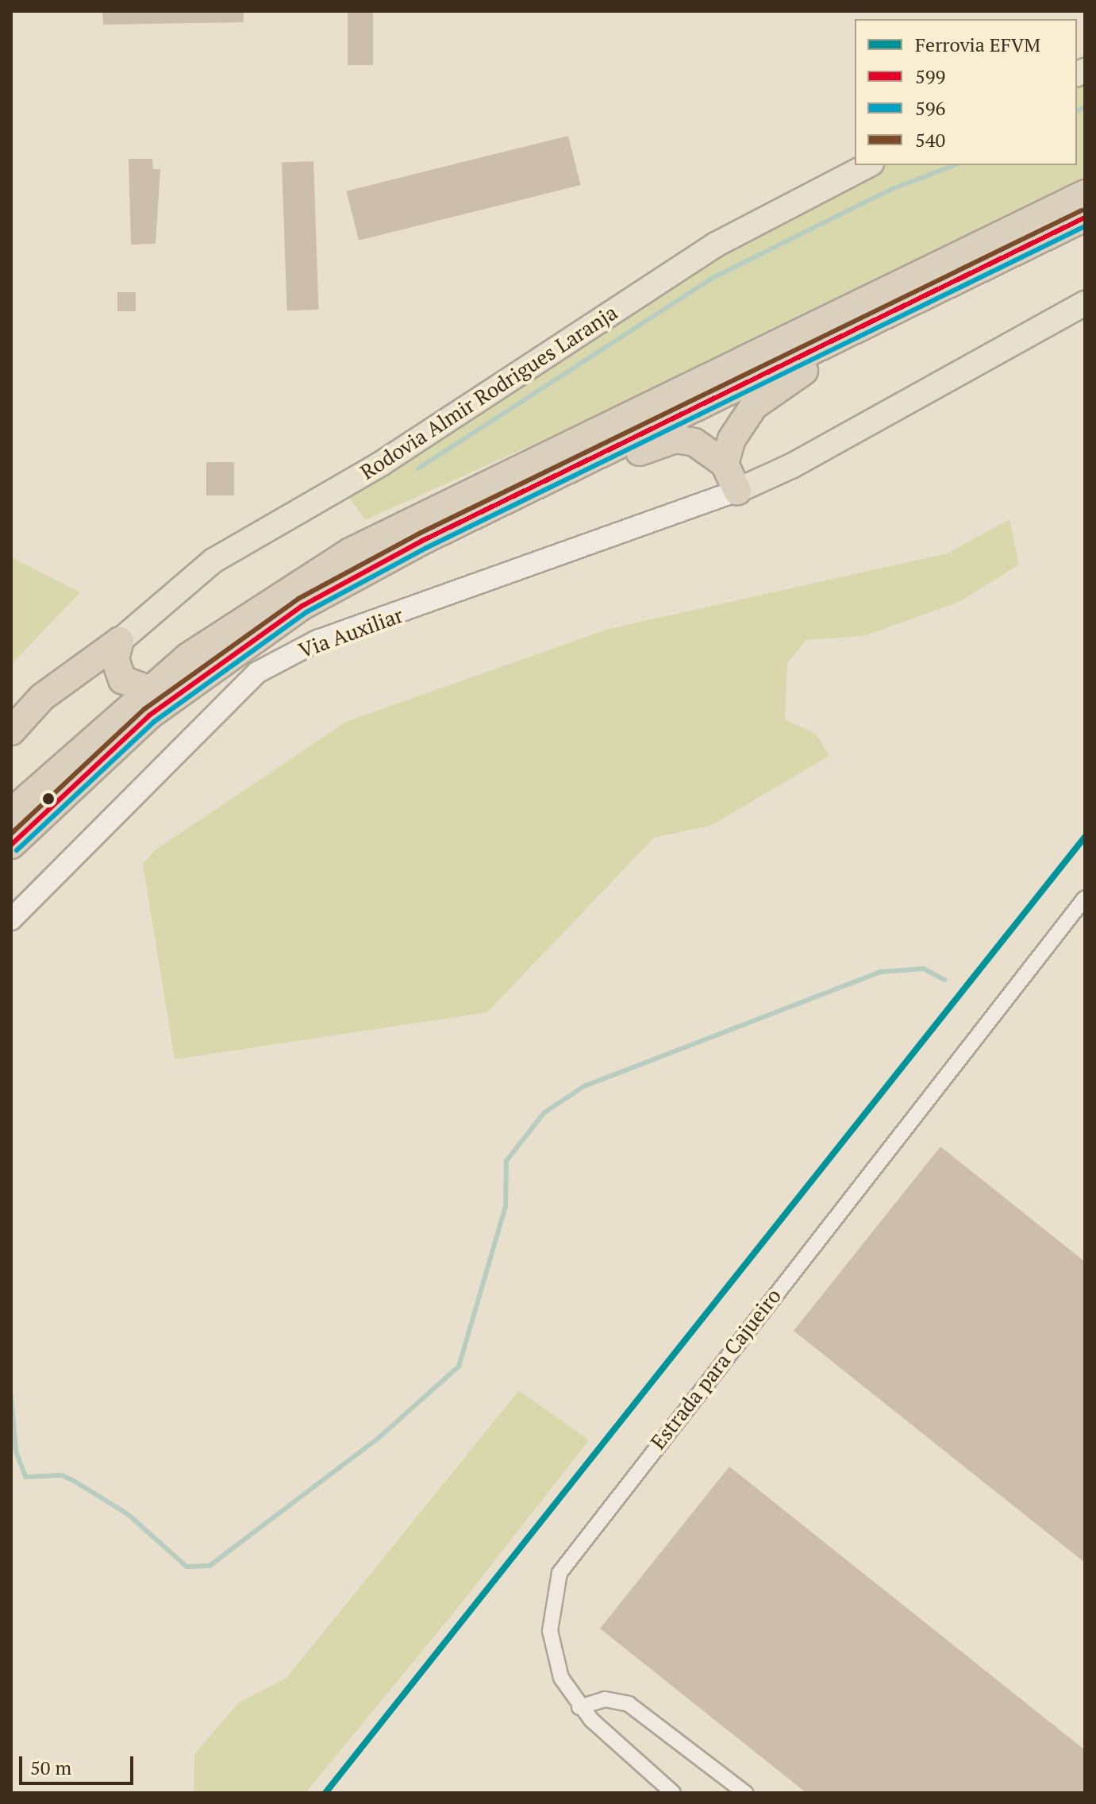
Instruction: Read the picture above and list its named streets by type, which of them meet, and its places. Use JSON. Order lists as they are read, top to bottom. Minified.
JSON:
{"streets":{"main road":["Rodovia Almir Rodrigues Laranja"],"street":["Via Auxiliar","Estrada para Cajueiro"]},"lines":["transit line 540","transit line 599","transit line 596","rail line EFVM"],"legend":["Ferrovia EFVM","599","596","540"],"scale_bar":"50 m"}
